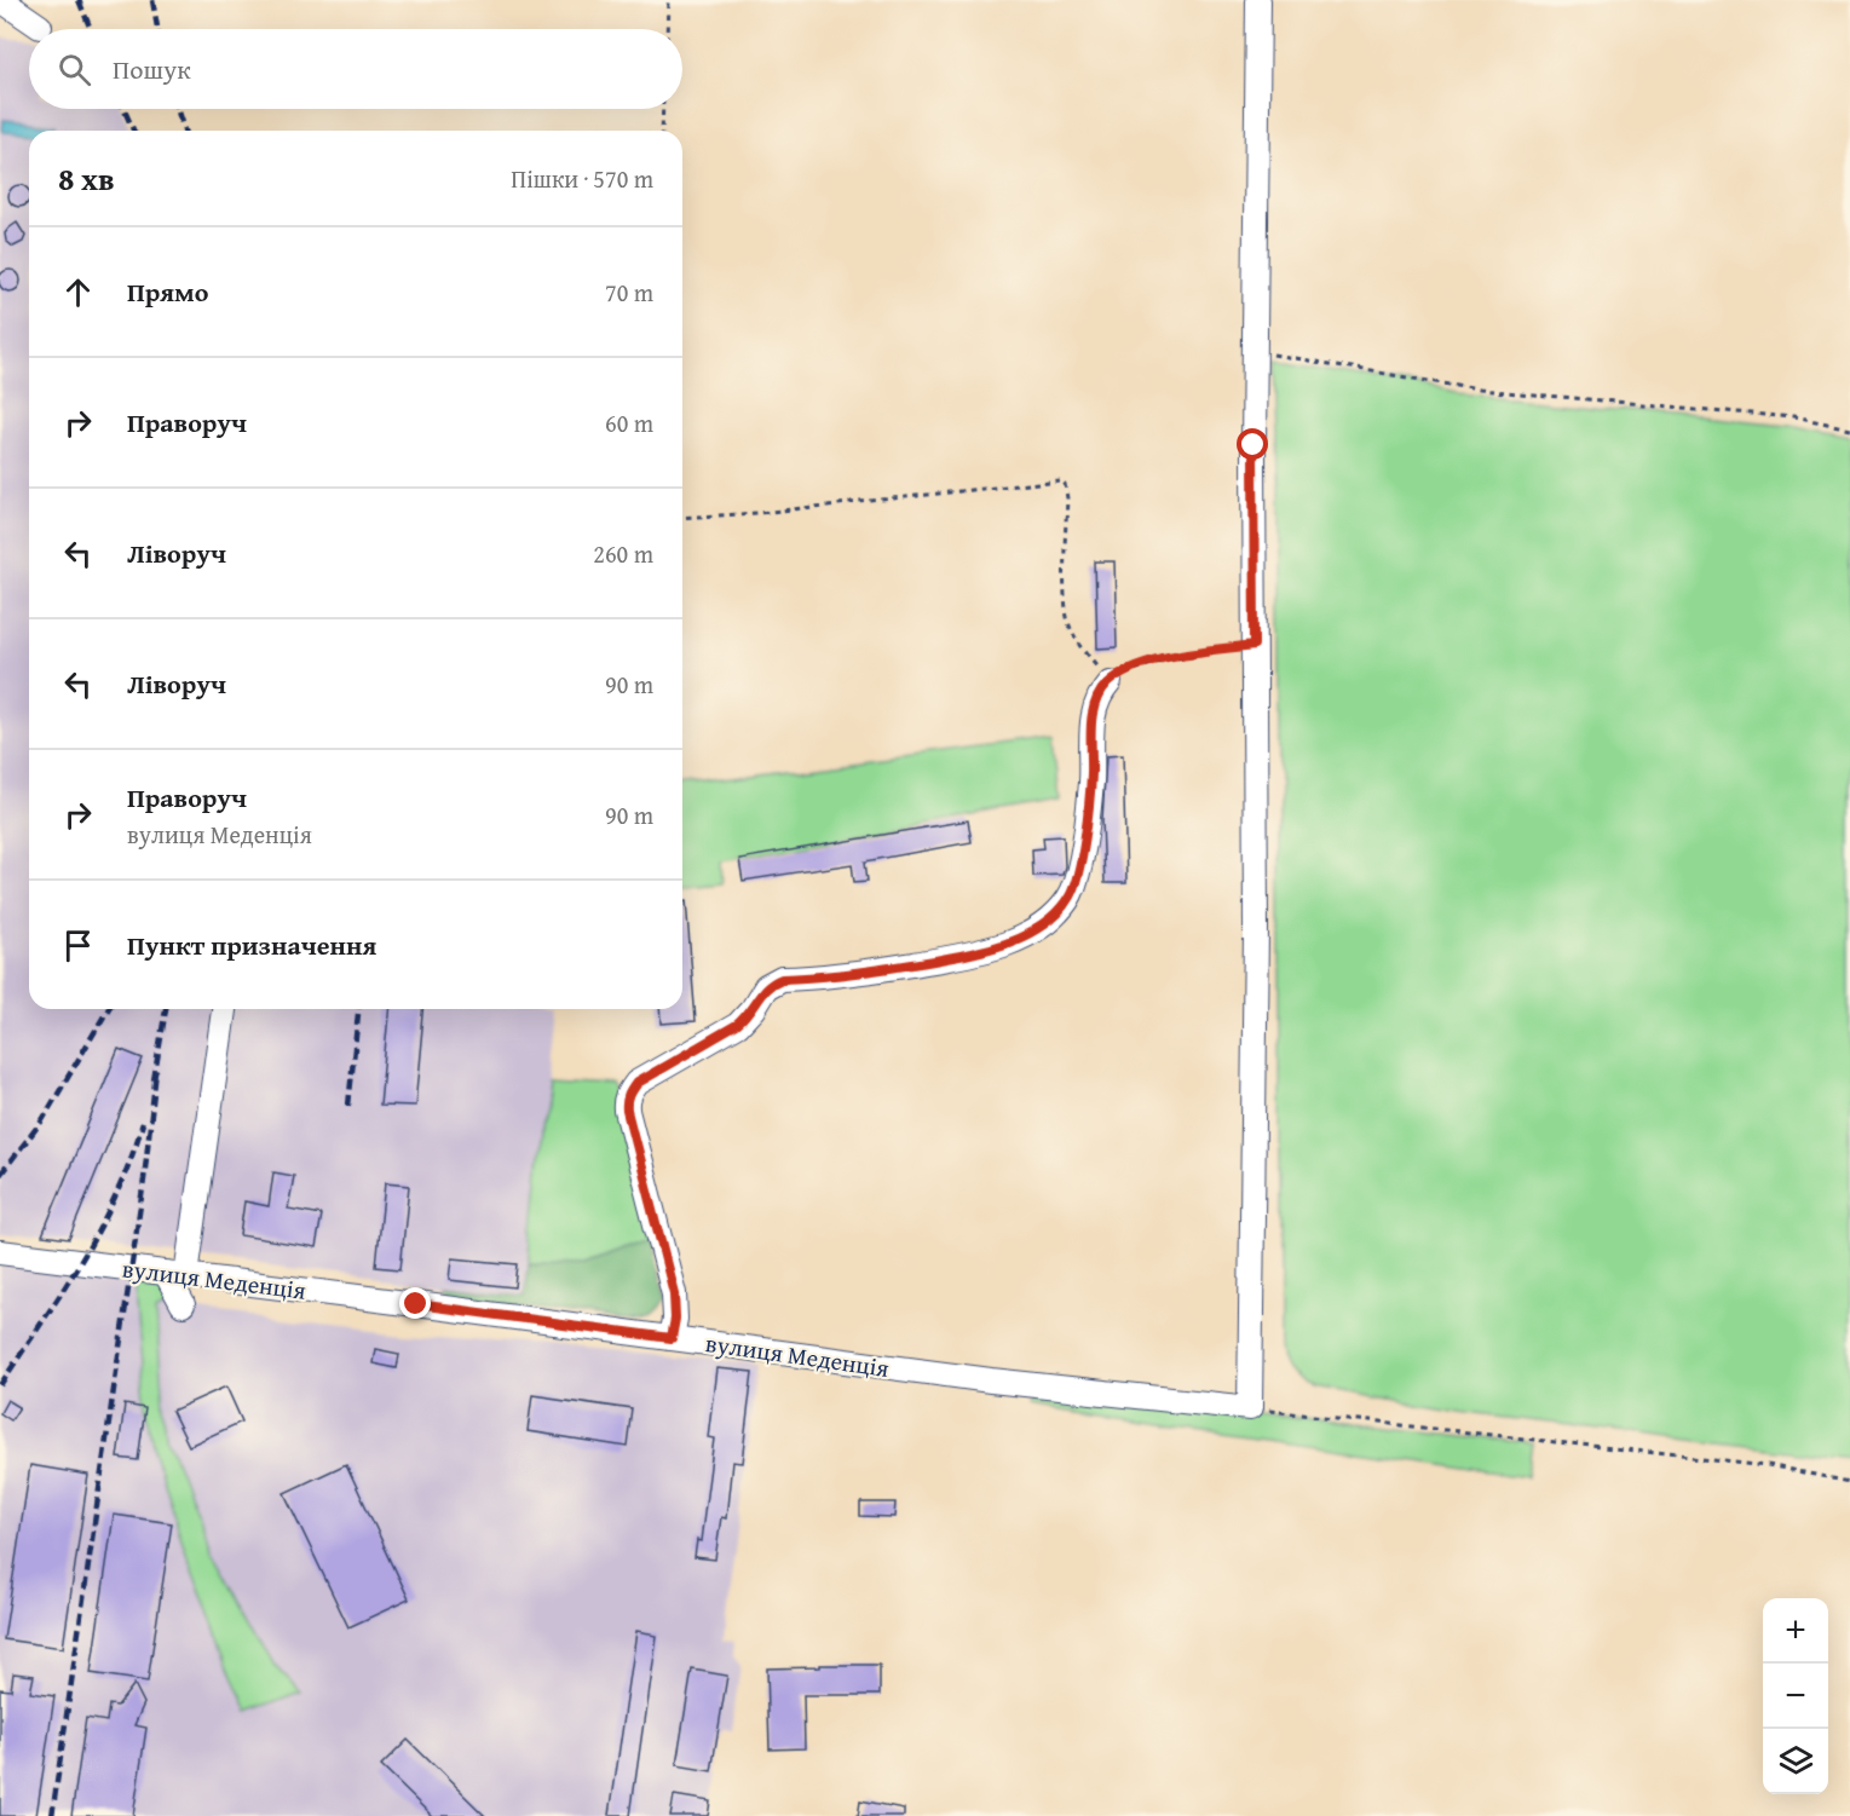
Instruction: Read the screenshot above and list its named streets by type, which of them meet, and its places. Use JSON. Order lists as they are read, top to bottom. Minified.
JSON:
{"streets":{"street":["вулиця Меденція"]},"page":{"search":"Пошук","heading":["8 хв","Пішки · 570 m"],"list":[["Прямо","70 m"],["Праворуч","60 m"],["Ліворуч","260 m"],["Ліворуч","90 m"],["Праворуч","вулиця Меденція","90 m"],"Пункт призначення"],"map_buttons":["+","−"]}}
